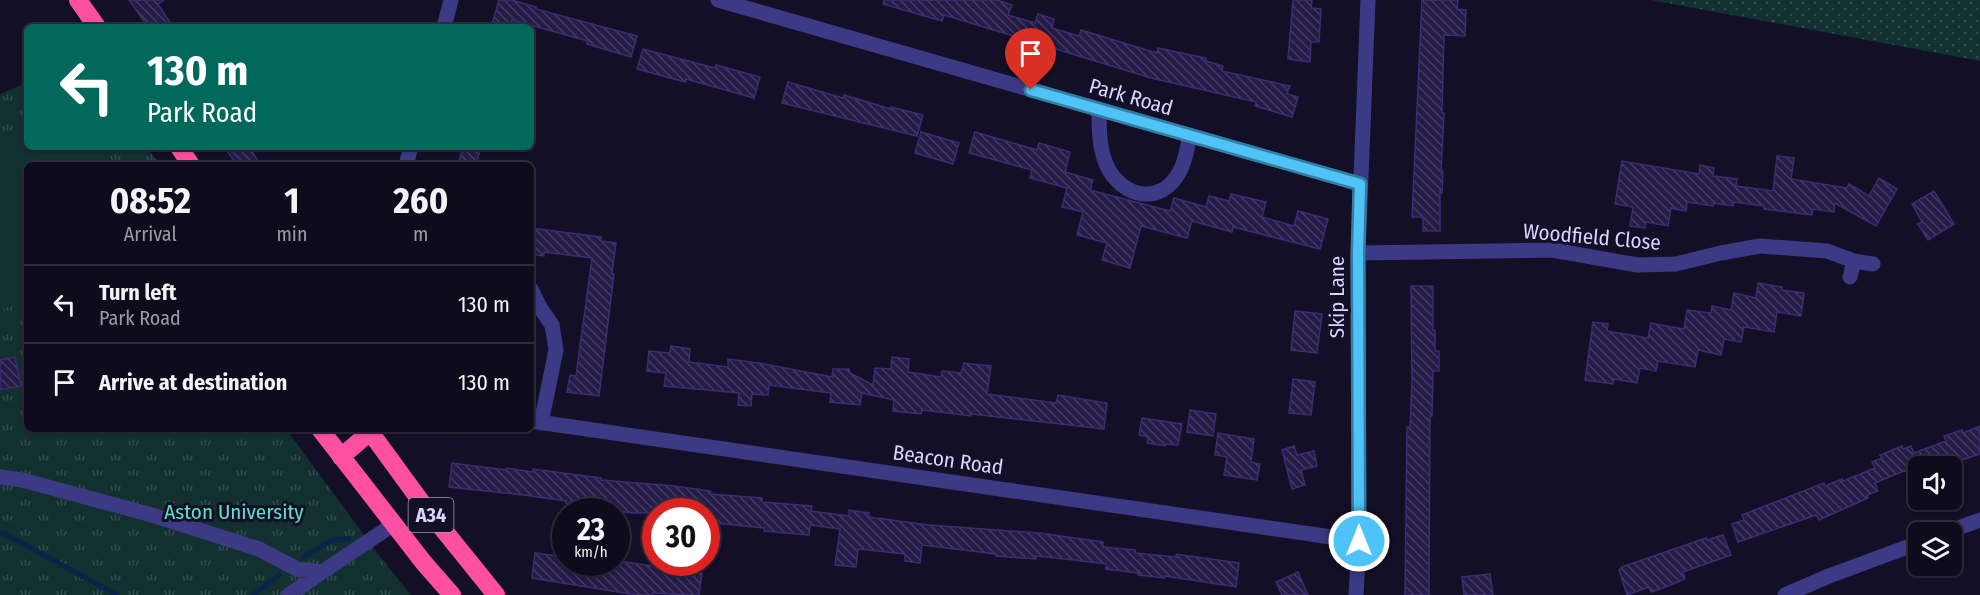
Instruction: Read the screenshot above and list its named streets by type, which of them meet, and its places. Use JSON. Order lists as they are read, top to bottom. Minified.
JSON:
{"streets":{"highway":["A34"],"street":["Park Road","Woodfield Close","Skip Lane","Beacon Road"]},"crossings":[["Park Road","Skip Lane"],["Woodfield Close","Skip Lane"],["Skip Lane","Beacon Road"]],"parks":["Aston University"],"page":{"turn":["130 m","Park Road"],"eta":["08:52","Arrival","1","min","260","m"],"list":[{"name":"Turn left","note":"Park Road","value":"130 m"},{"name":"Arrive at destination","value":"130 m"}],"speed":"23 km/h","limit":"30"}}
